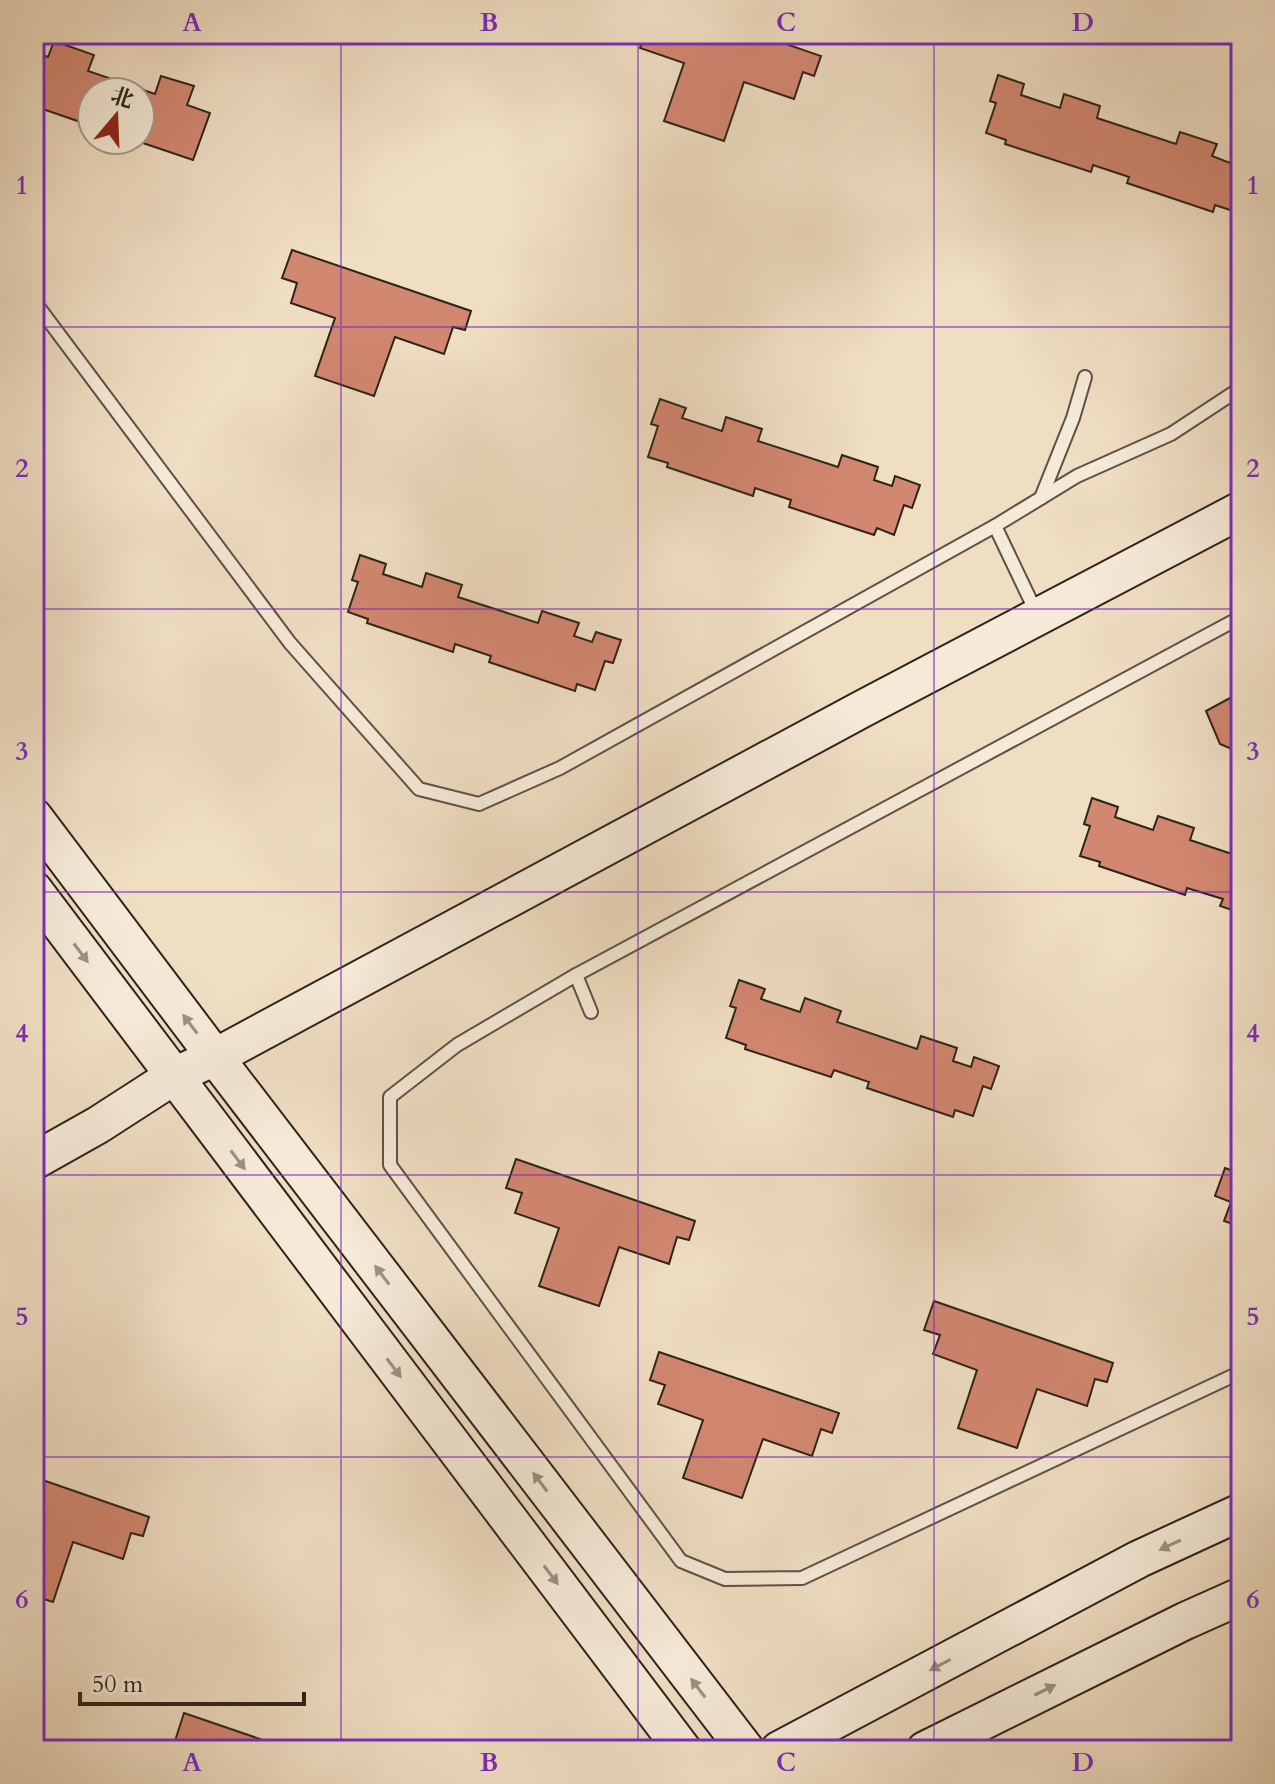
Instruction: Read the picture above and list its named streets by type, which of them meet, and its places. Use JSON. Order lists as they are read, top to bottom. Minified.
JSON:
{"scale_bar":"50 m","north":"top","grid":{"columns":["A","B","C","D"],"rows":["1","2","3","4","5","6"]}}
